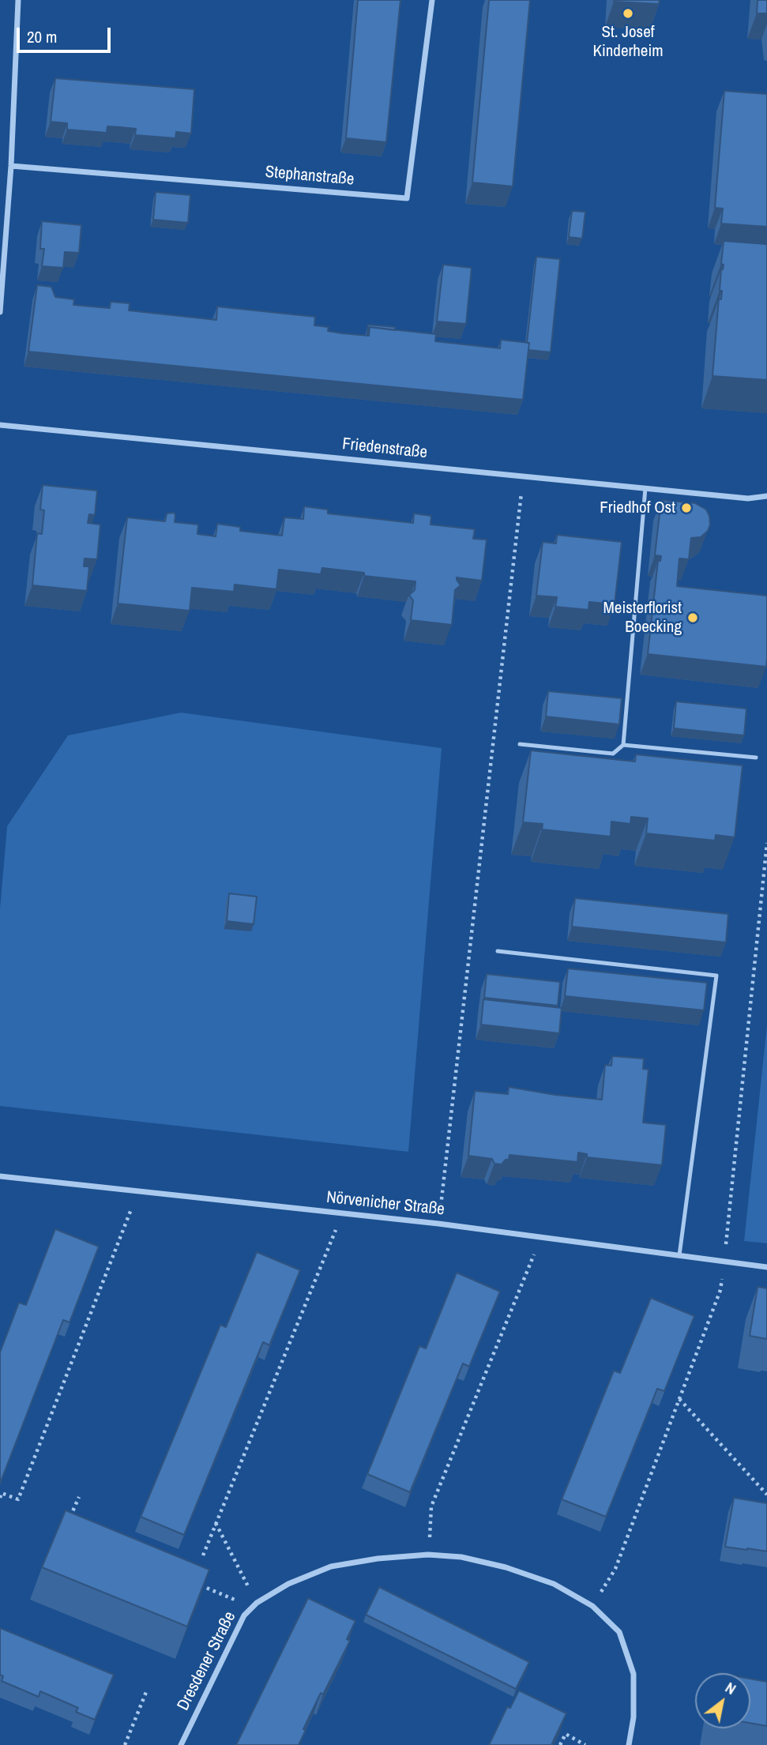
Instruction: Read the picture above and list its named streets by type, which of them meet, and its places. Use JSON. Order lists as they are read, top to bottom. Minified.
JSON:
{"streets":{"street":["Stephanstraße","Friedenstraße","Nörvenicher Straße","Dresdener Straße"]},"places":["St. Josef Kinderheim","Friedhof Ost","Meisterflorist Boecking"],"scale_bar":"20 m","north":"top right"}
